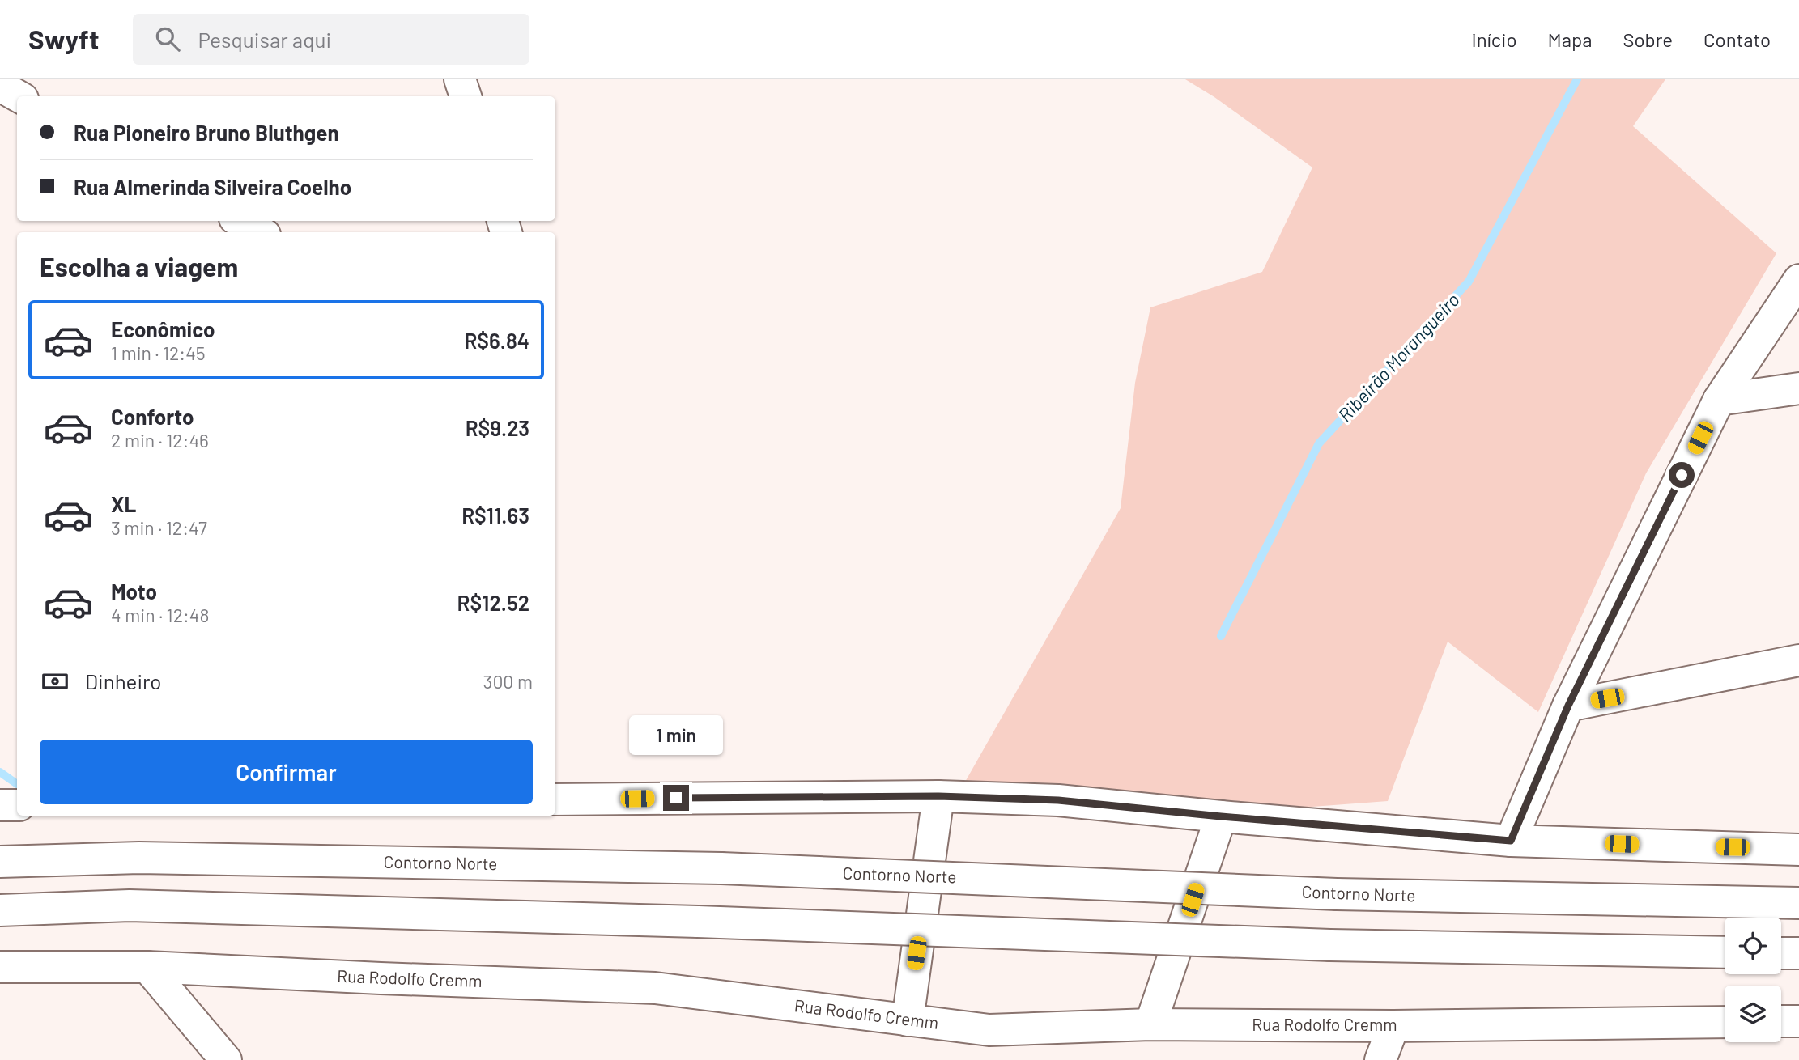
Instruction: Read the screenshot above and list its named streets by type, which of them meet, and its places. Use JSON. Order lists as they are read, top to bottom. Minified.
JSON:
{"streets":{"main road":["Contorno Norte","Rua Rodolfo Cremm"]},"water":["Ribeirão Morangueiro"],"page":{"header":"Swyft","search":"Pesquisar aqui","nav":["Início","Mapa","Sobre","Contato"],"banner":["Rua Pioneiro Bruno Bluthgen","Rua Almerinda Silveira Coelho"],"heading":"Escolha a viagem","list":[{"name":"Econômico","note":"1 min · 12:45","value":"R$6.84"},{"name":"Conforto","note":"2 min · 12:46","value":"R$9.23"},{"name":"XL","note":"3 min · 12:47","value":"R$11.63"},{"name":"Moto","note":"4 min · 12:48","value":"R$12.52"}],"pay":["Dinheiro","300 m"],"bubble":"1 min","buttons":"Confirmar"}}
